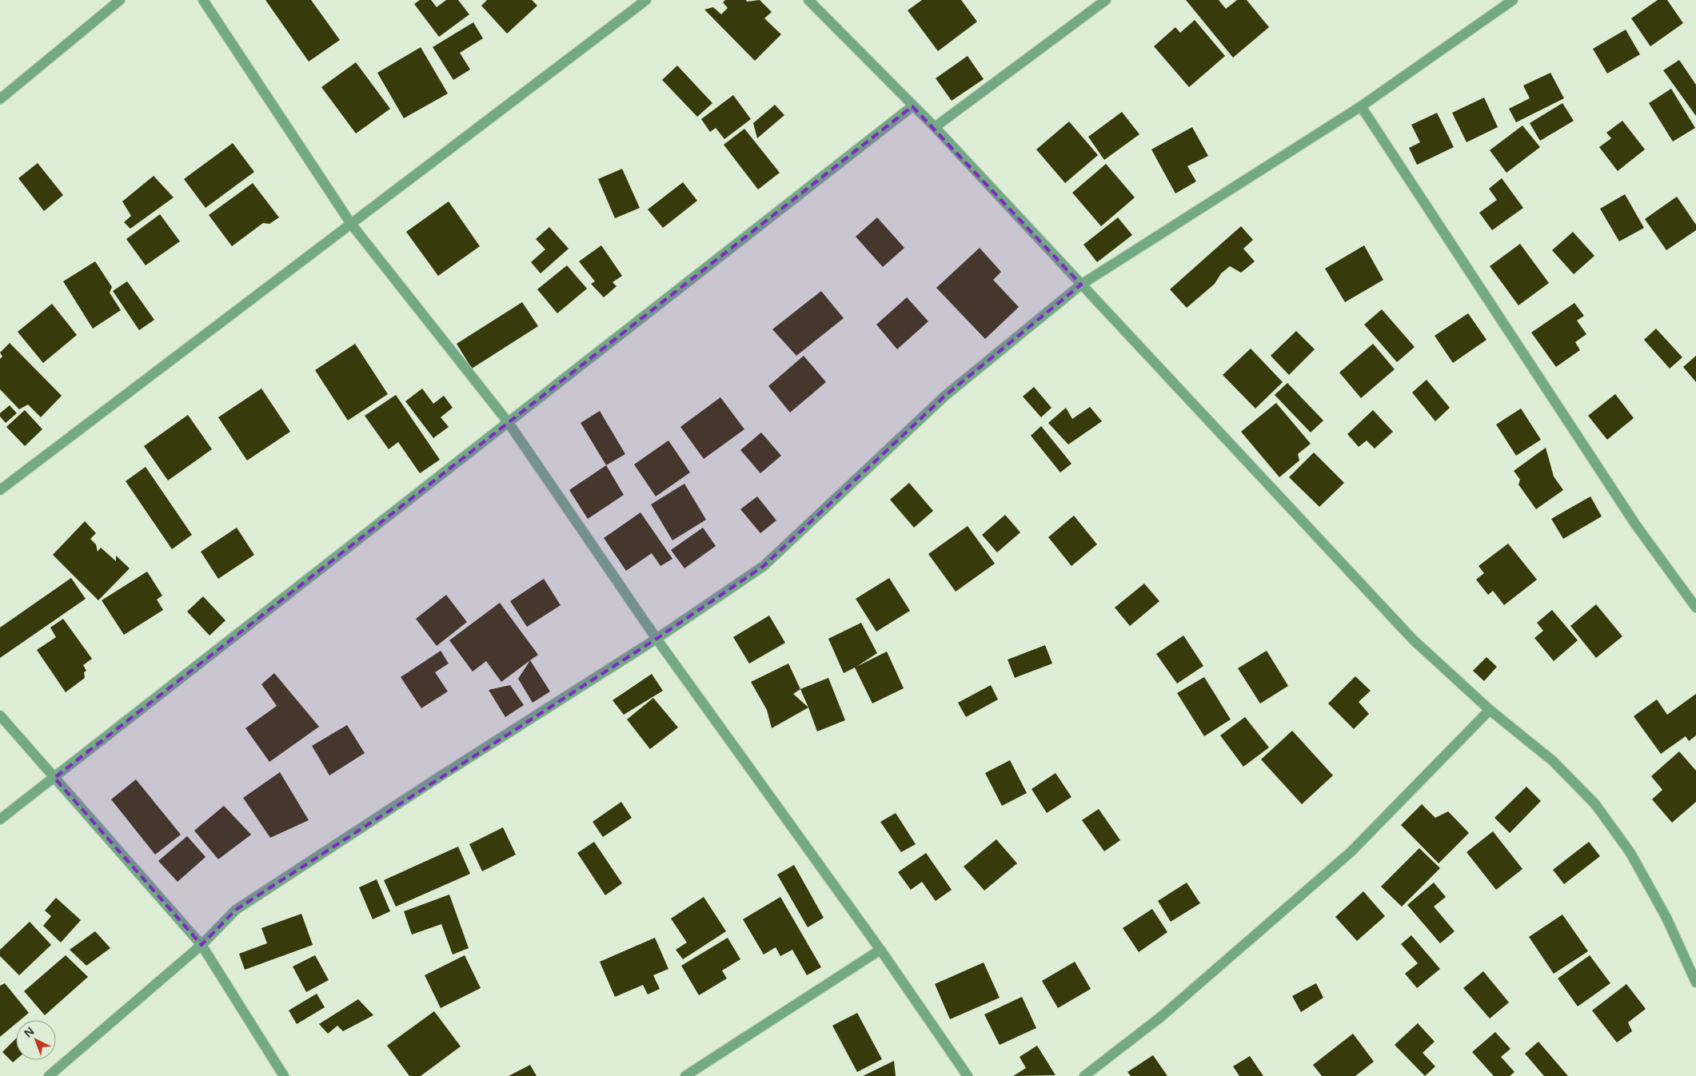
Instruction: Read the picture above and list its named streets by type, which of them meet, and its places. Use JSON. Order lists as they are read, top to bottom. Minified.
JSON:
{"north":"top left"}
